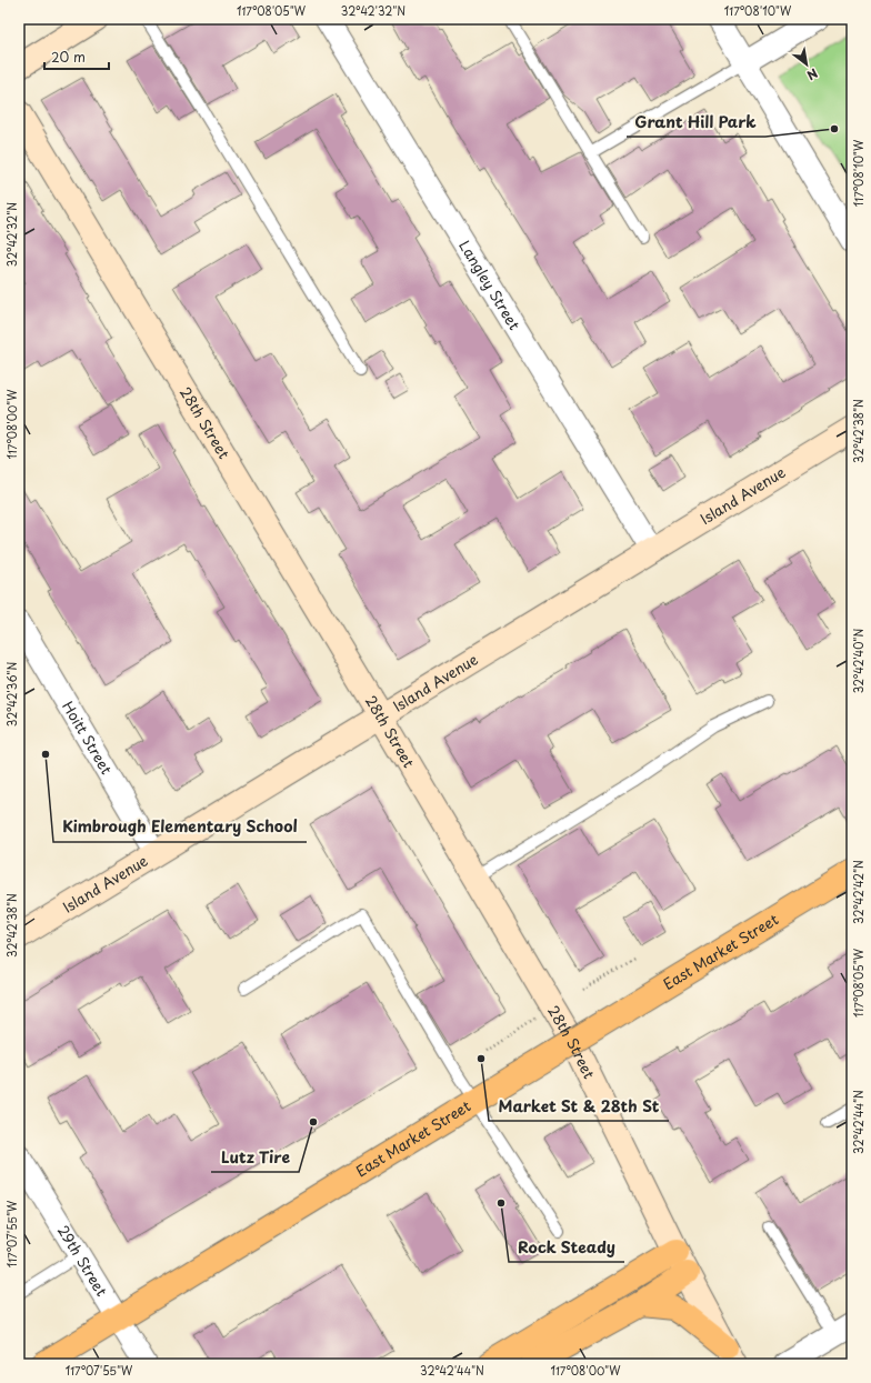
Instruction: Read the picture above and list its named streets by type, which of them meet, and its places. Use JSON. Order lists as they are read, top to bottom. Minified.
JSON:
{"streets":{"main road":["East Market Street"],"street":["Langley Street","28th Street","Island Avenue","Hoitt Street","29th Street"]},"crossings":[["Langley Street","Island Avenue"],["28th Street","Island Avenue"],["Island Avenue","Hoitt Street"],["East Market Street","29th Street"]],"places":["Grant Hill Park","Kimbrough Elementary School","Market St & 28th St","Lutz Tire","Rock Steady"],"scale_bar":"20 m","north":"bottom right","coordinates":["117°08'05\"W","32°42'32\"N","117°08'10\"W","117°08'00\"W","32°42'38\"N","32°42'40\"N","32°42'36\"N","32°42'42\"N","32°42'44\"N","117°07'55\"W"]}
